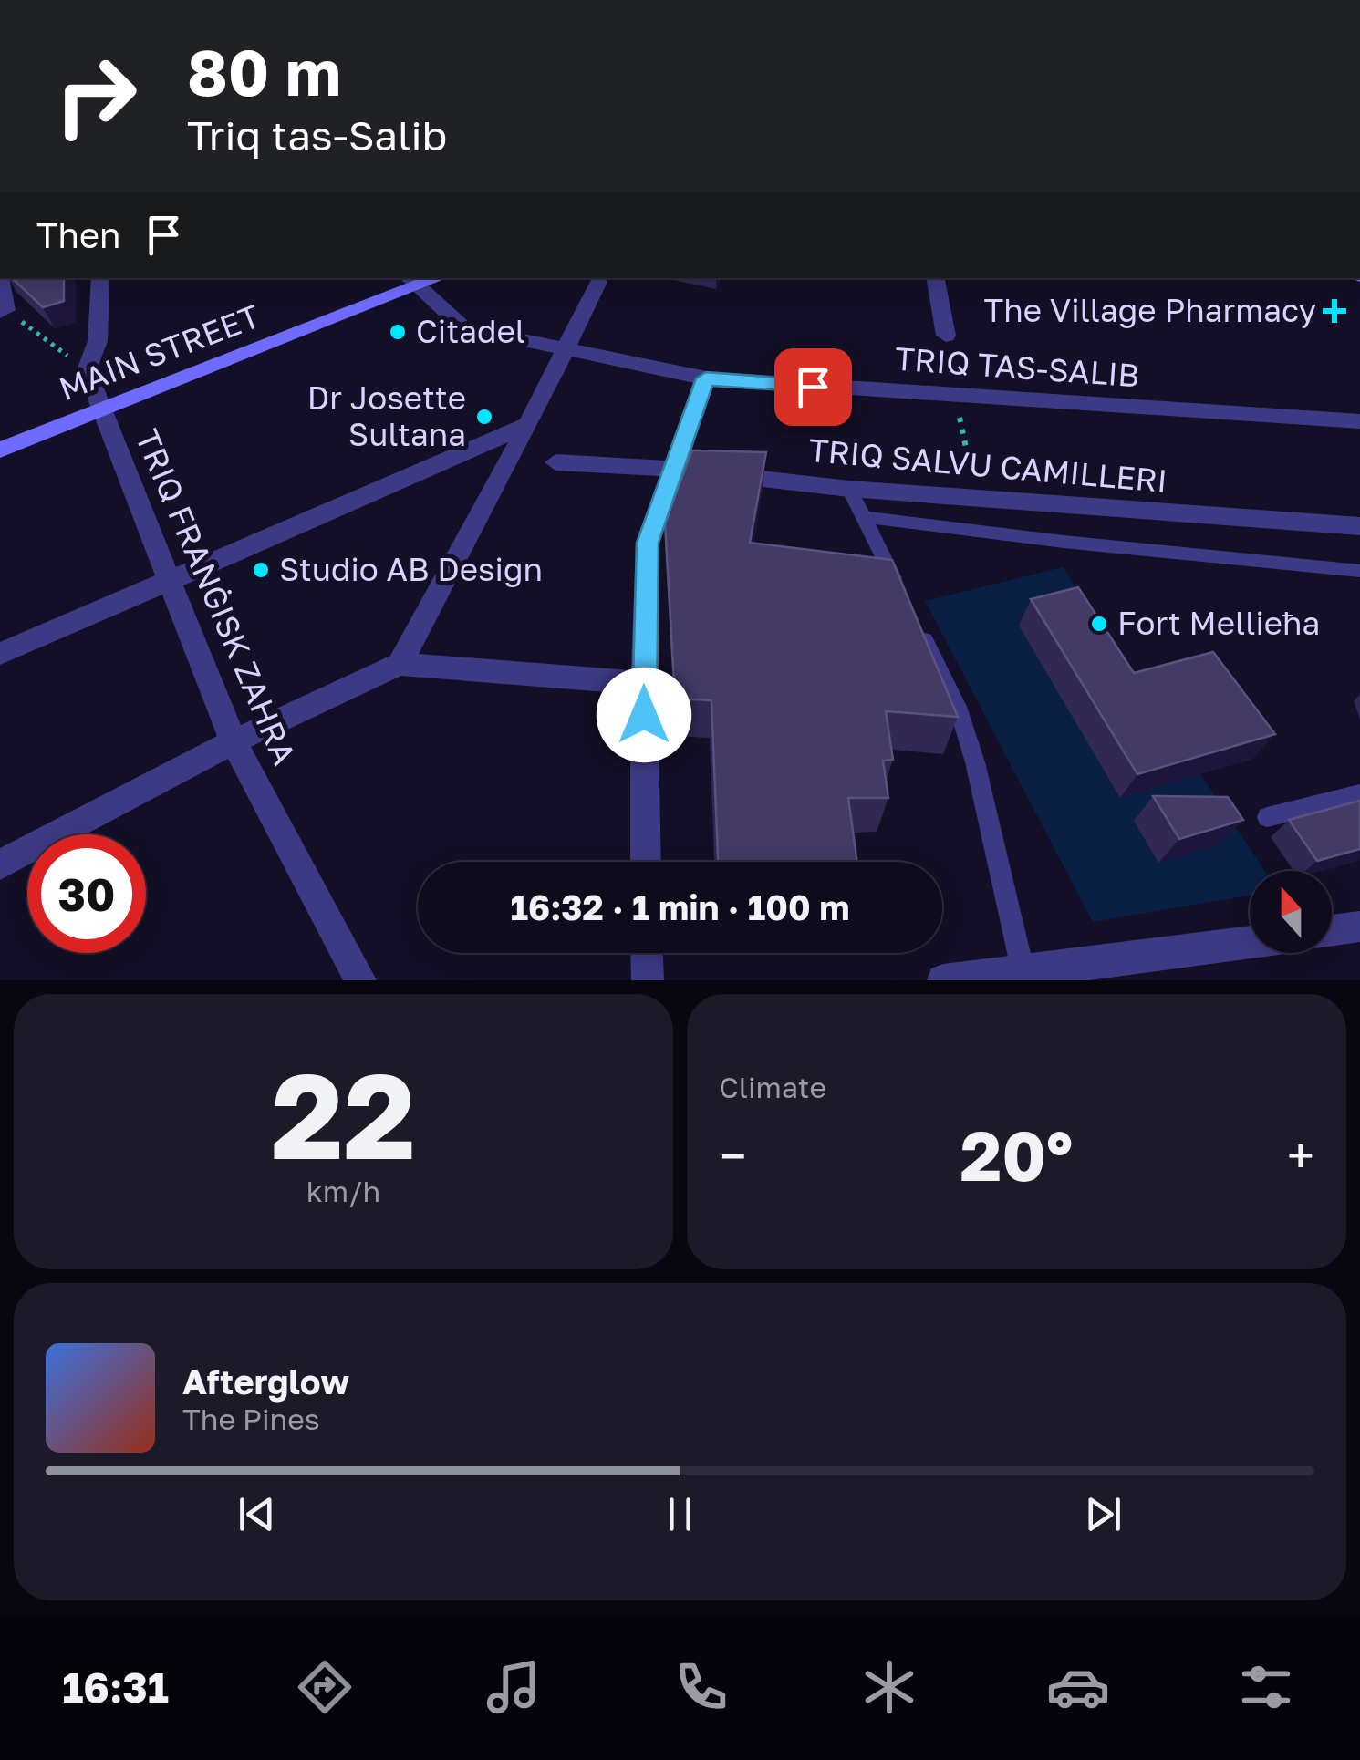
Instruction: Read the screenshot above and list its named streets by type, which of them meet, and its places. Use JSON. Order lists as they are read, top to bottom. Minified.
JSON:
{"streets":{"main road":["MAIN STREET"],"street":["TRIQ TAS-SALIB","TRIQ SALVU CAMILLERI","TRIQ FRANĠISK ZAHRA"]},"crossings":[["MAIN STREET","TRIQ TAS-SALIB"],["MAIN STREET","TRIQ FRANĠISK ZAHRA"]],"places":{"health":["The Village Pharmacy"],"other":["Citadel","Dr Josette Sultana","Studio AB Design","Fort Mellieħa"]},"north":"top","page":{"turn":["80 m","Triq tas-Salib"],"then":"Then","limit":"30","trip":"16:32 · 1 min · 100 m","tile":[["22","km/h"],"Climate"],"heat":["−","20°","+"],"song":["Afterglow","The Pines"],"tabs":"16:31"}}
